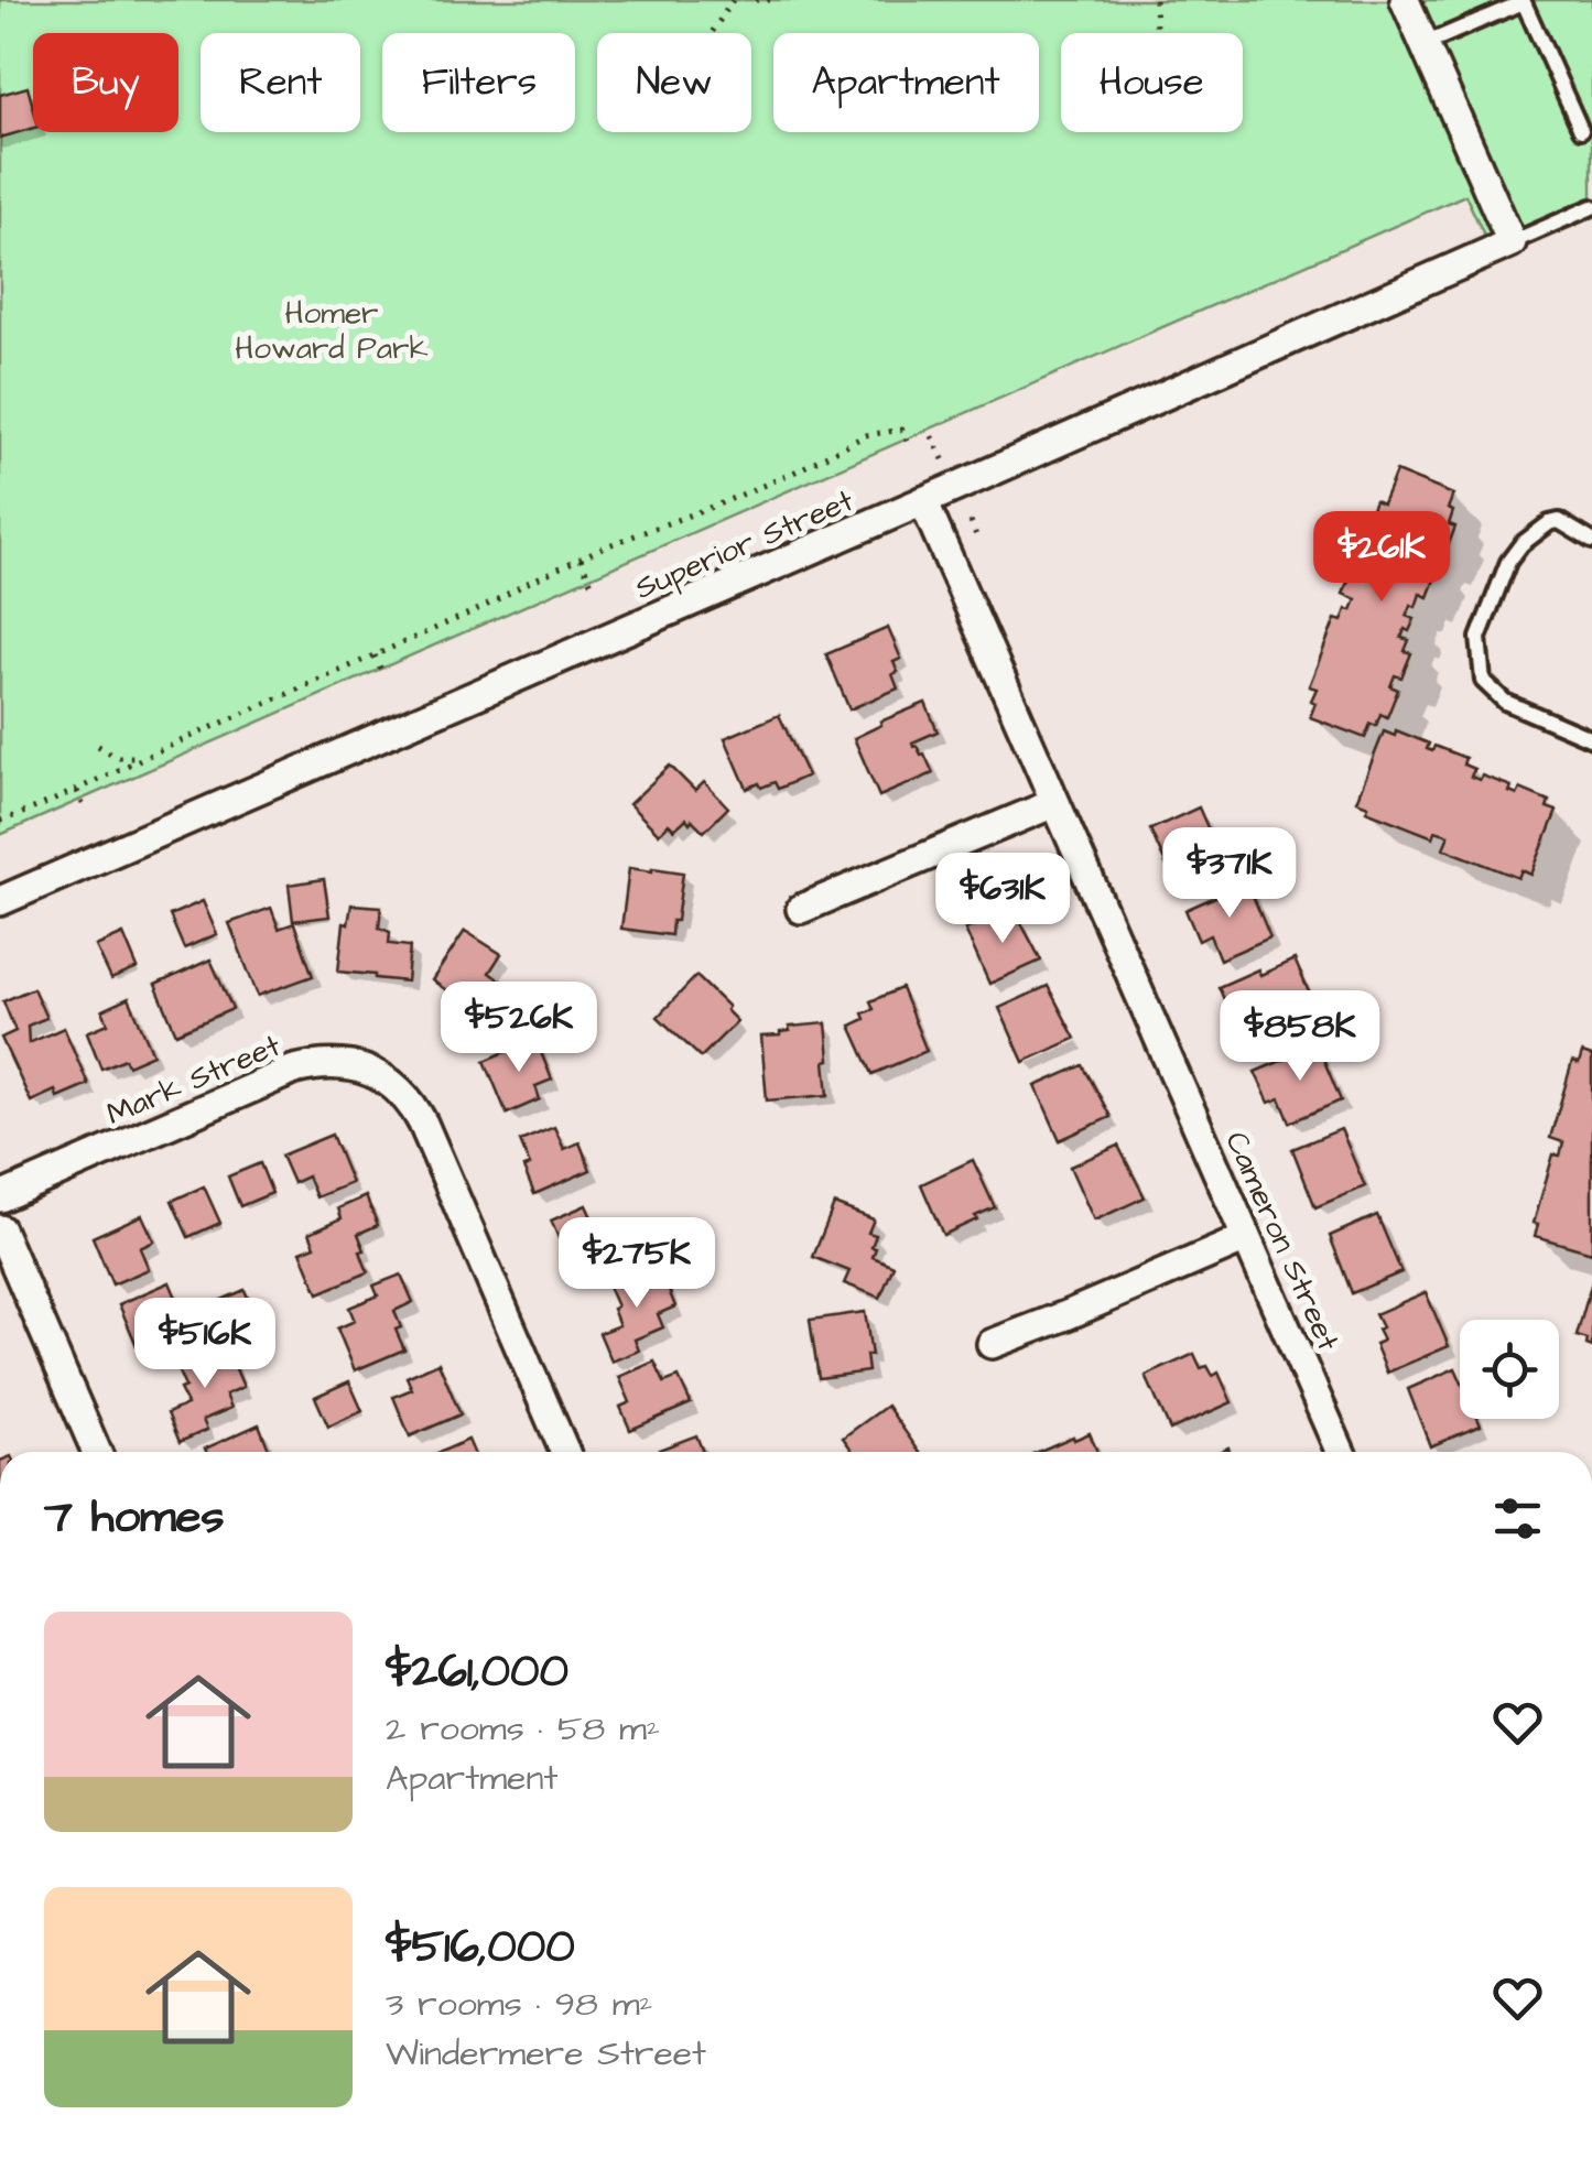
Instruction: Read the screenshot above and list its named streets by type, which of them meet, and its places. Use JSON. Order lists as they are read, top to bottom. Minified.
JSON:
{"streets":{"street":["Superior Street","Mark Street","Cameron Street"]},"crossings":[["Superior Street","Cameron Street"]],"parks":["Homer Howard Park"],"page":{"chip":["Buy","Rent","Filters","New","Apartment","House"],"price":["$261K","$371K","$631K","$526K","$858K","$275K","$516K"],"heading":"7 homes","list":[{"name":"$261,000","note":"2 rooms · 58 m² · Apartment"},{"name":"$516,000","note":"3 rooms · 98 m² · Windermere Street"}]}}
